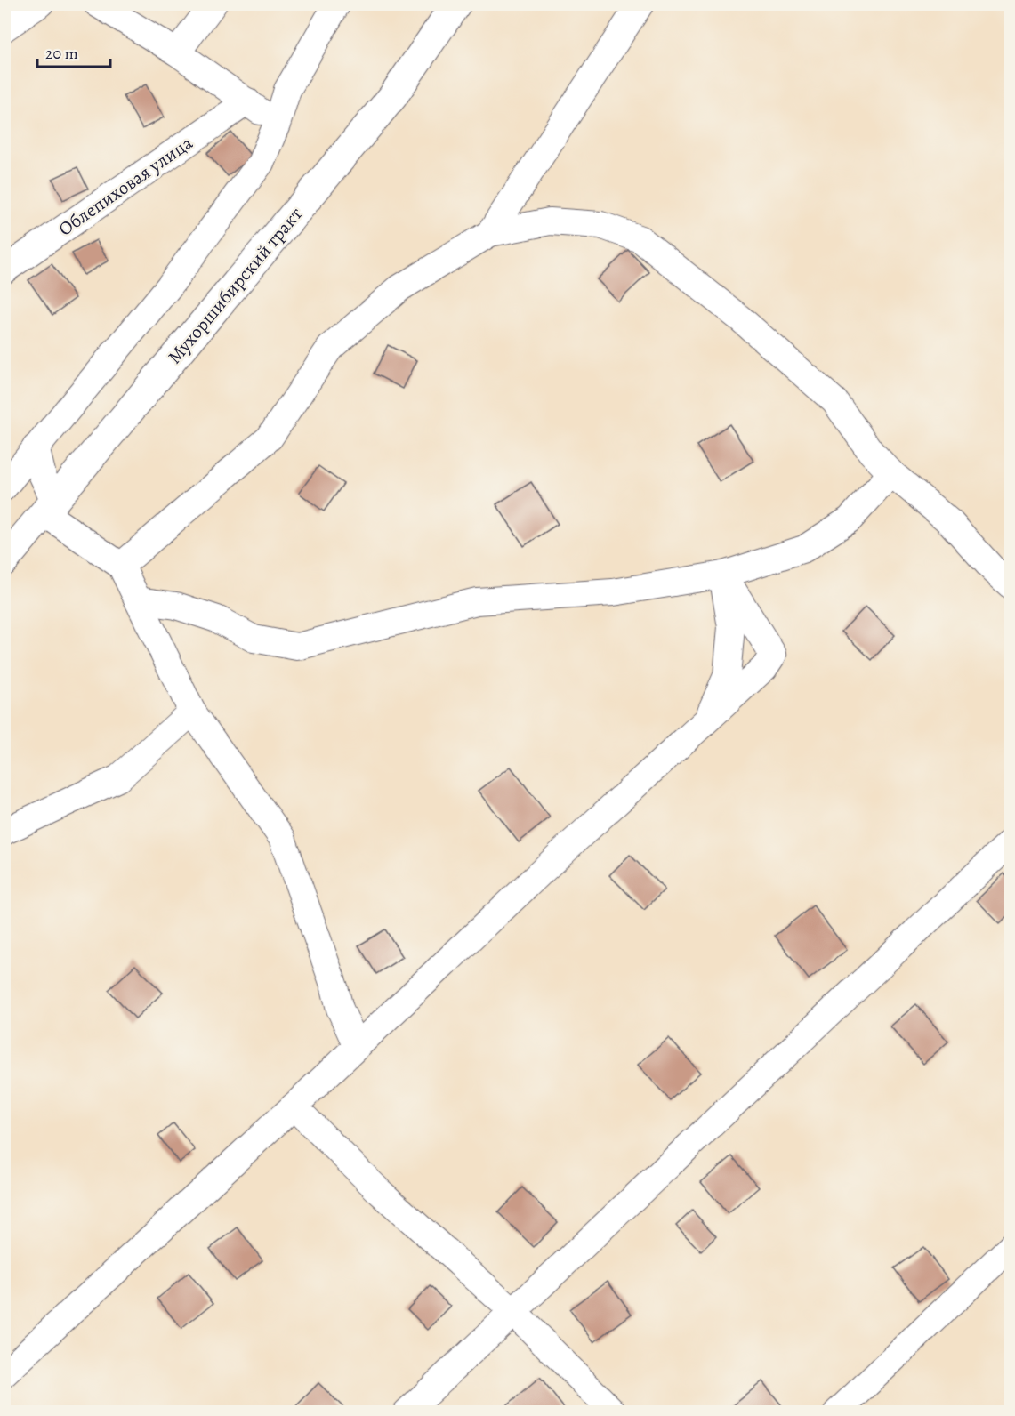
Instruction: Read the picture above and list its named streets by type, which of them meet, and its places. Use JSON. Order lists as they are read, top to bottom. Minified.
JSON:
{"streets":{"main road":["Мухоршибирский тракт"],"street":["Облепиховая улица"]},"scale_bar":"20 m"}
